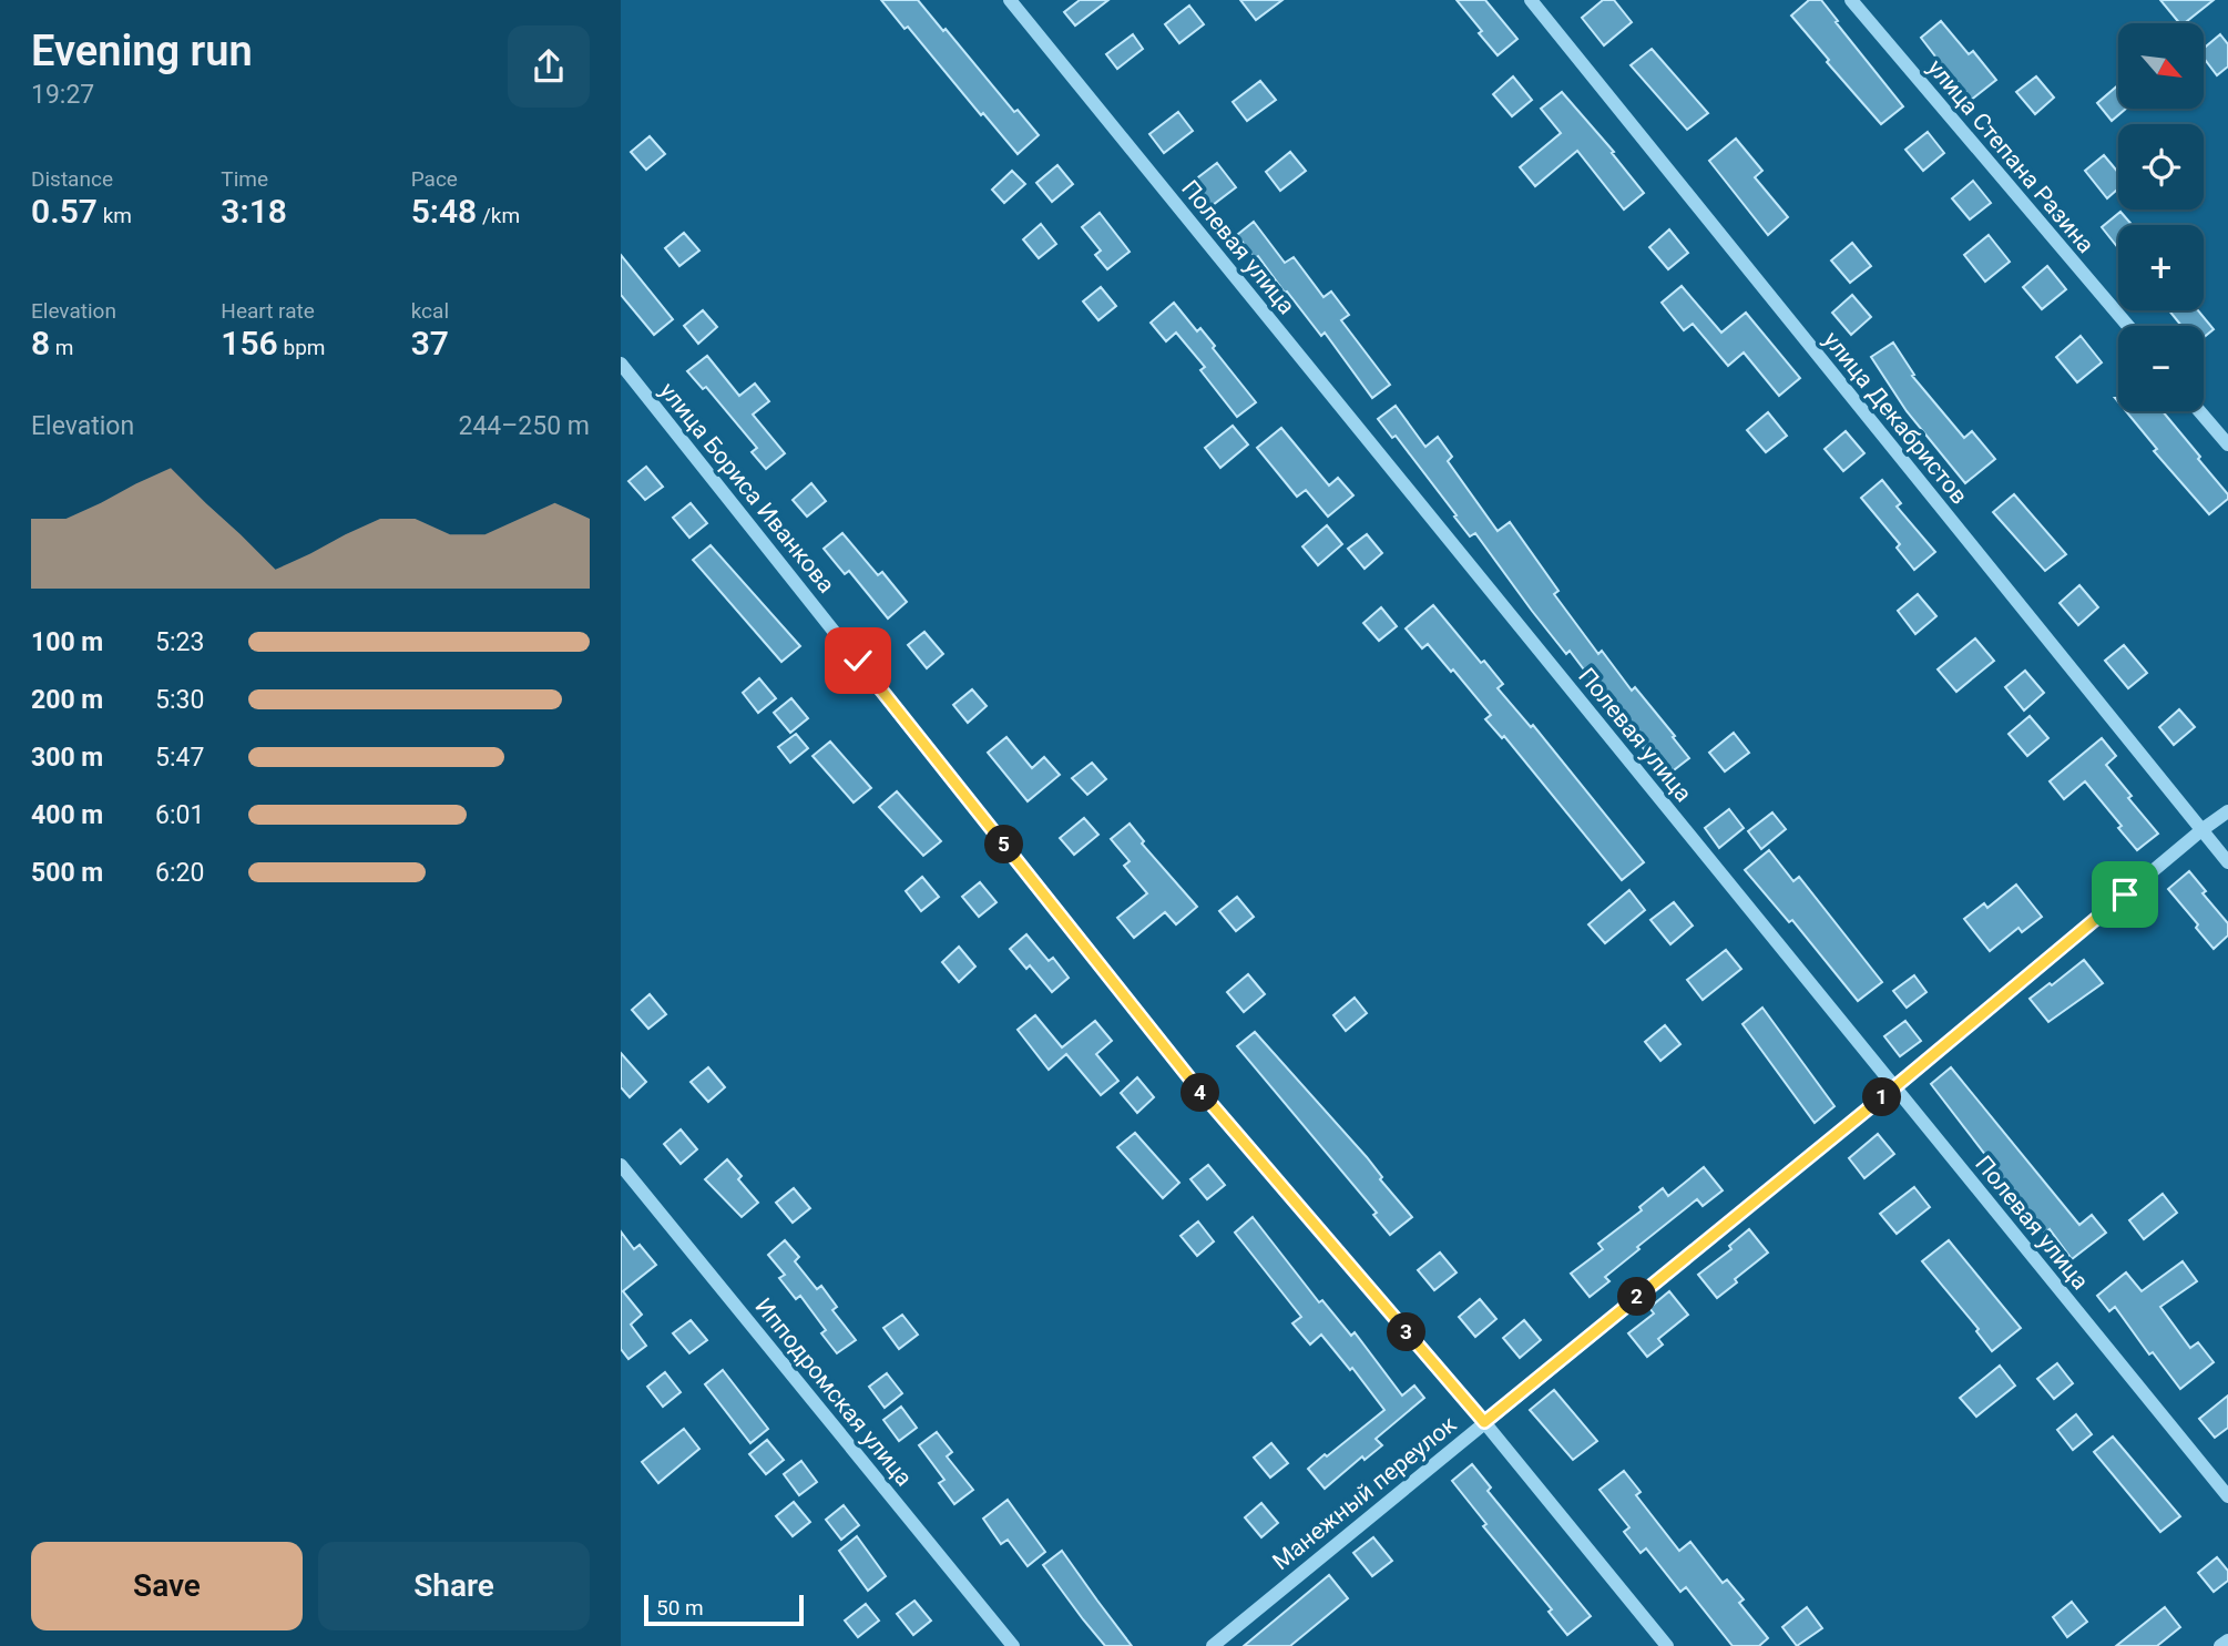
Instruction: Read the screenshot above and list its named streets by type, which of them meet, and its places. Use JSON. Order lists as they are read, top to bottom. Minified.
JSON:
{"streets":{"street":["улица Степана Разина","Полевая улица","улица Декабристов","улица Бориса Иванкова","Ипподромская улица","Манежный переулок"]},"crossings":[["Полевая улица","Манежный переулок"],["улица Декабристов","Манежный переулок"],["улица Бориса Иванкова","Манежный переулок"]],"scale_bar":"50 m","north":"bottom right","page":{"heading":["Evening run","19:27"],"map_buttons":["+","−"],"stats":[["Distance","0.57 km"],["Time","3:18"],["Pace","5:48 /km"],["Elevation","8 m"],["Heart rate","156 bpm"],["kcal","37"]],"chart":["Elevation","244–250 m"],"list":[{"name":"100 m","note":"5:23"},{"name":"200 m","note":"5:30"},{"name":"300 m","note":"5:47"},{"name":"400 m","note":"6:01"},{"name":"500 m","note":"6:20"}],"pins":["5","4","1","2","3"],"buttons":["Save","Share"],"scale":"50 m"}}
